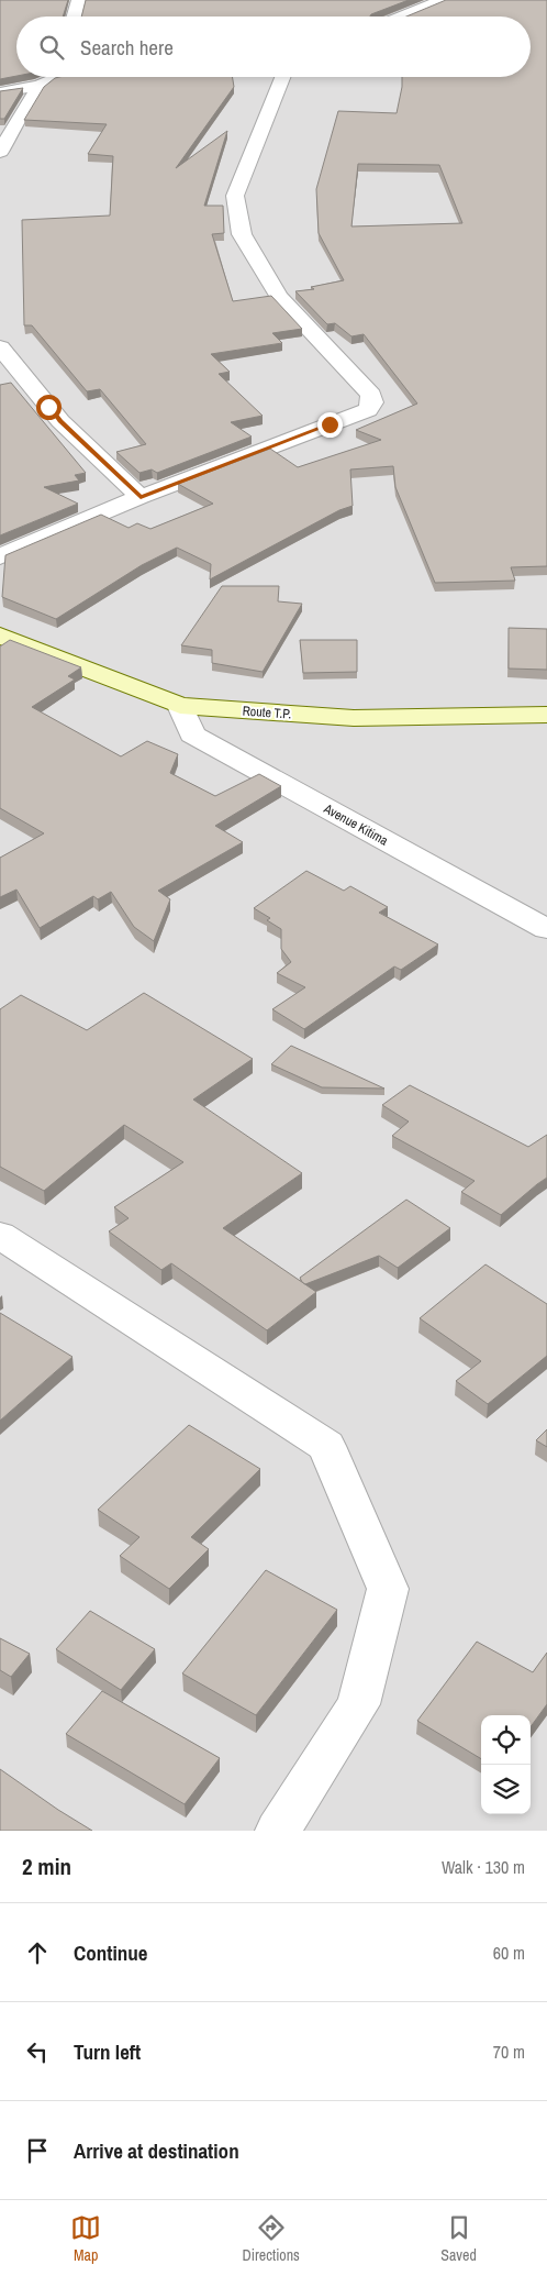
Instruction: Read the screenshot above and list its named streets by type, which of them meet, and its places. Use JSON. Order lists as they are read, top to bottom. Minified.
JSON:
{"streets":{"street":["Route T.P.","Avenue Kitima"]},"crossings":[["Route T.P.","Avenue Kitima"]],"page":{"search":"Search here","heading":["2 min","Walk · 130 m"],"list":[["Continue","60 m"],["Turn left","70 m"],"Arrive at destination"],"nav":["Map","Directions","Saved"]}}
